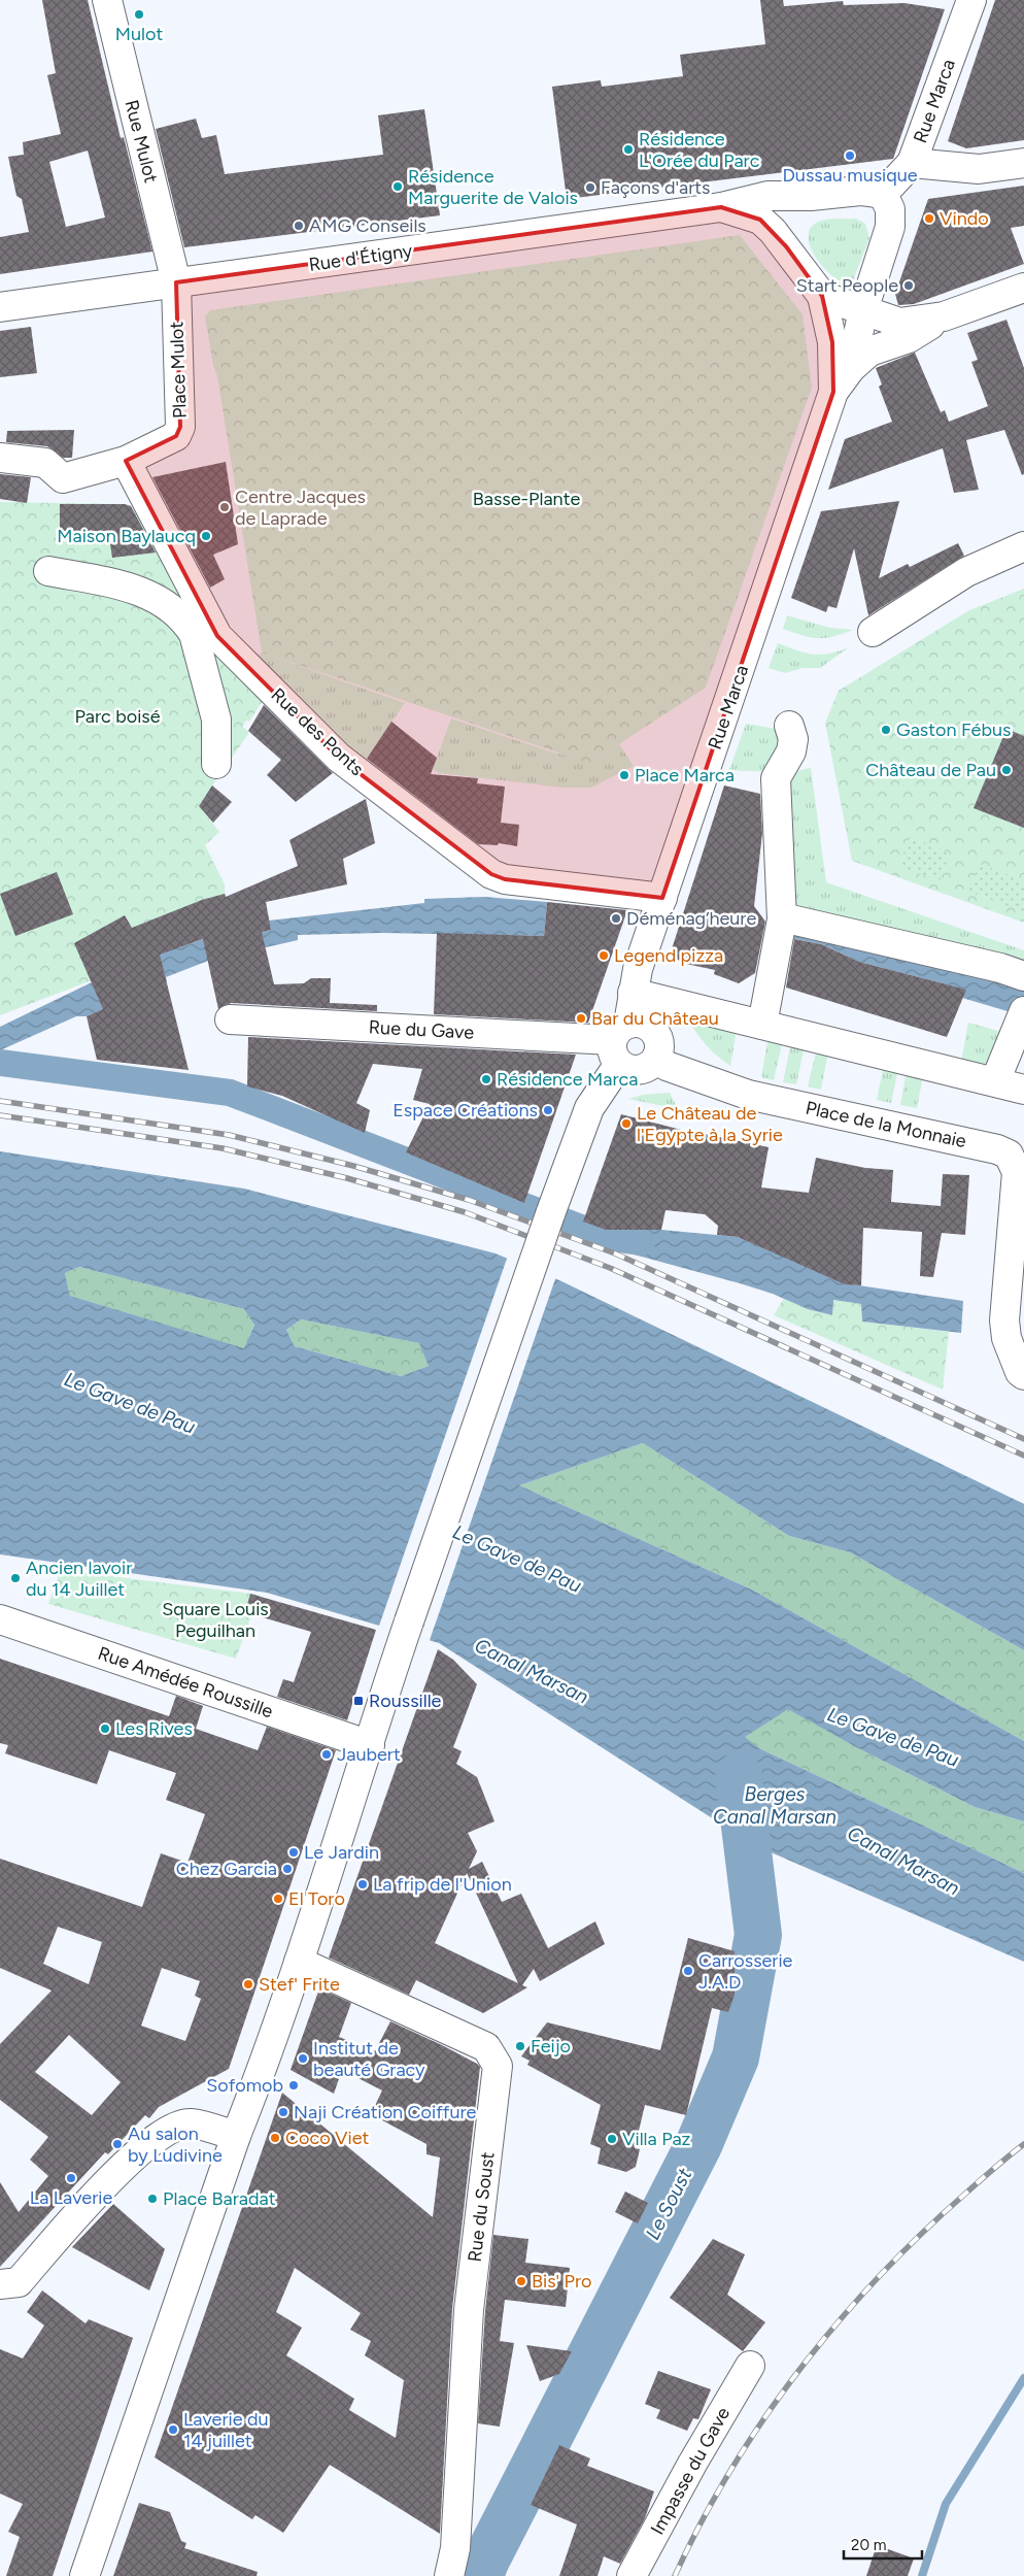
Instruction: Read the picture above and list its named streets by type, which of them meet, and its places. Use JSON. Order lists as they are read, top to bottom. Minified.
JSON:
{"streets":{"street":["Rue Marca","Rue Mulot","Rue d'Étigny","Place Mulot","Rue des Ponts","Rue du Gave","Place de la Monnaie","Rue Amédée Roussille","Rue du Soust","Impasse du Gave"]},"crossings":[["Rue Marca","Rue d'Étigny"],["Rue Marca","Rue des Ponts"],["Rue Marca","Rue du Gave"],["Rue Marca","Place de la Monnaie"],["Rue Mulot","Rue d'Étigny"],["Rue Mulot","Place Mulot"],["Rue d'Étigny","Place Mulot"],["Place Mulot","Rue des Ponts"],["Rue du Gave","Place de la Monnaie"]],"water":["Le Gave de Pau","Canal Marsan","Berges Canal Marsan","Le Soust"],"parks":["Basse-Plante","Parc boisé","Square Louis Peguilhan"],"places":{"other":["Mulot","Résidence L'Orée du Parc","Dussau musique","Résidence Marguerite de Valois","Façons d'arts","Vindo","AMG Conseils","Start People","Centre Jacques de Laprade","Maison Baylaucq","Gaston Fébus","Château de Pau","Place Marca","Déménag’heure","Legend pizza","Bar du Château","Résidence Marca","Espace Créations","Le Château de l'Egypte à la Syrie","Ancien lavoir du 14 Juillet","Les Rives","Jaubert","Le Jardin","Chez Garcia","La frip de l'Union","El Toro","Carrosserie J.A.D","Stef' Frite","Feijo","Institut de beauté Gracy","Sofomob","Naji Création Coiffure","Coco Viet","Villa Paz","Au salon by Ludivine","La Laverie","Place Baradat","Bis' Pro","Laverie du 14 juillet"],"transit":["Roussille"]},"scale_bar":"20 m"}
